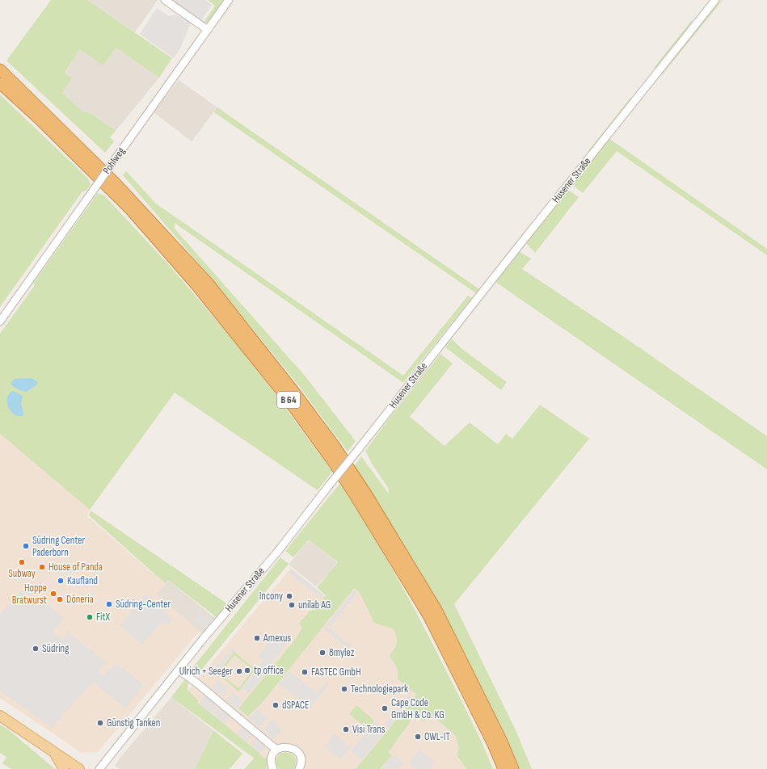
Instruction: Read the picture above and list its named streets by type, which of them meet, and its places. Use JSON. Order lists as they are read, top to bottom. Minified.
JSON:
{"streets":{"highway":["B 64"],"street":["Pohlweg","Husener Straße"]},"places":["Südring Center Paderborn","Subway","House of Panda","Kaufland","Hoppe Bratwurst","Incony","Döneria","Südring-Center","unilab AG","FitX","Amexus","Südring","8mylez","tp office","Ulrich + Seeger","FASTEC GmbH","Technologiepark","dSPACE","Cape Code GmbH & Co. KG","Günstig Tanken","Visi Trans","OWL-IT"]}
